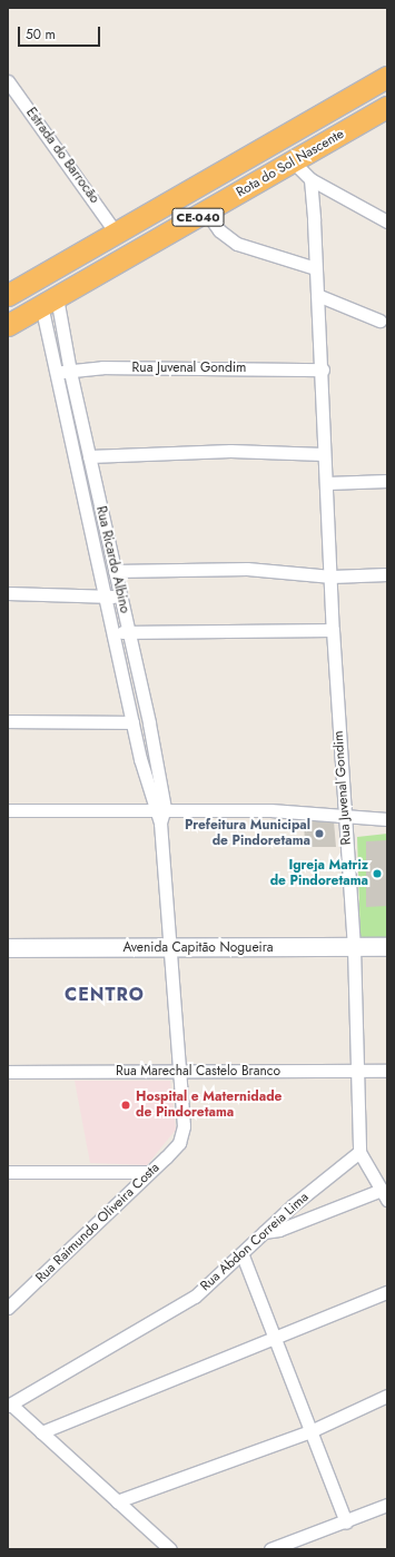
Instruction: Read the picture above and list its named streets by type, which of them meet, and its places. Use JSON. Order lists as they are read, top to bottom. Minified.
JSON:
{"streets":{"highway":["Rota do Sol Nascente","CE-040"],"main road":["Avenida Capitão Nogueira"],"street":["Estrada do Barrocão","Rua Juvenal Gondim","Rua Ricardo Albino","Rua Marechal Castelo Branco","Rua Raimundo Oliveira Costa","Rua Abdon Correia Lima"]},"crossings":[["Estrada do Barrocão","Rota do Sol Nascente"],["Rota do Sol Nascente","Rua Ricardo Albino"],["Rua Juvenal Gondim","Rua Ricardo Albino"],["Rua Juvenal Gondim","Avenida Capitão Nogueira"],["Rua Juvenal Gondim","Rua Marechal Castelo Branco"],["Rua Juvenal Gondim","Rua Abdon Correia Lima"],["Rua Ricardo Albino","Avenida Capitão Nogueira"],["Rua Ricardo Albino","Rua Marechal Castelo Branco"],["Rua Ricardo Albino","Rua Raimundo Oliveira Costa"]],"districts":["CENTRO"],"places":["Prefeitura Municipal de Pindoretama","Igreja Matriz de Pindoretama","Hospital e Maternidade de Pindoretama"],"scale_bar":"50 m"}
